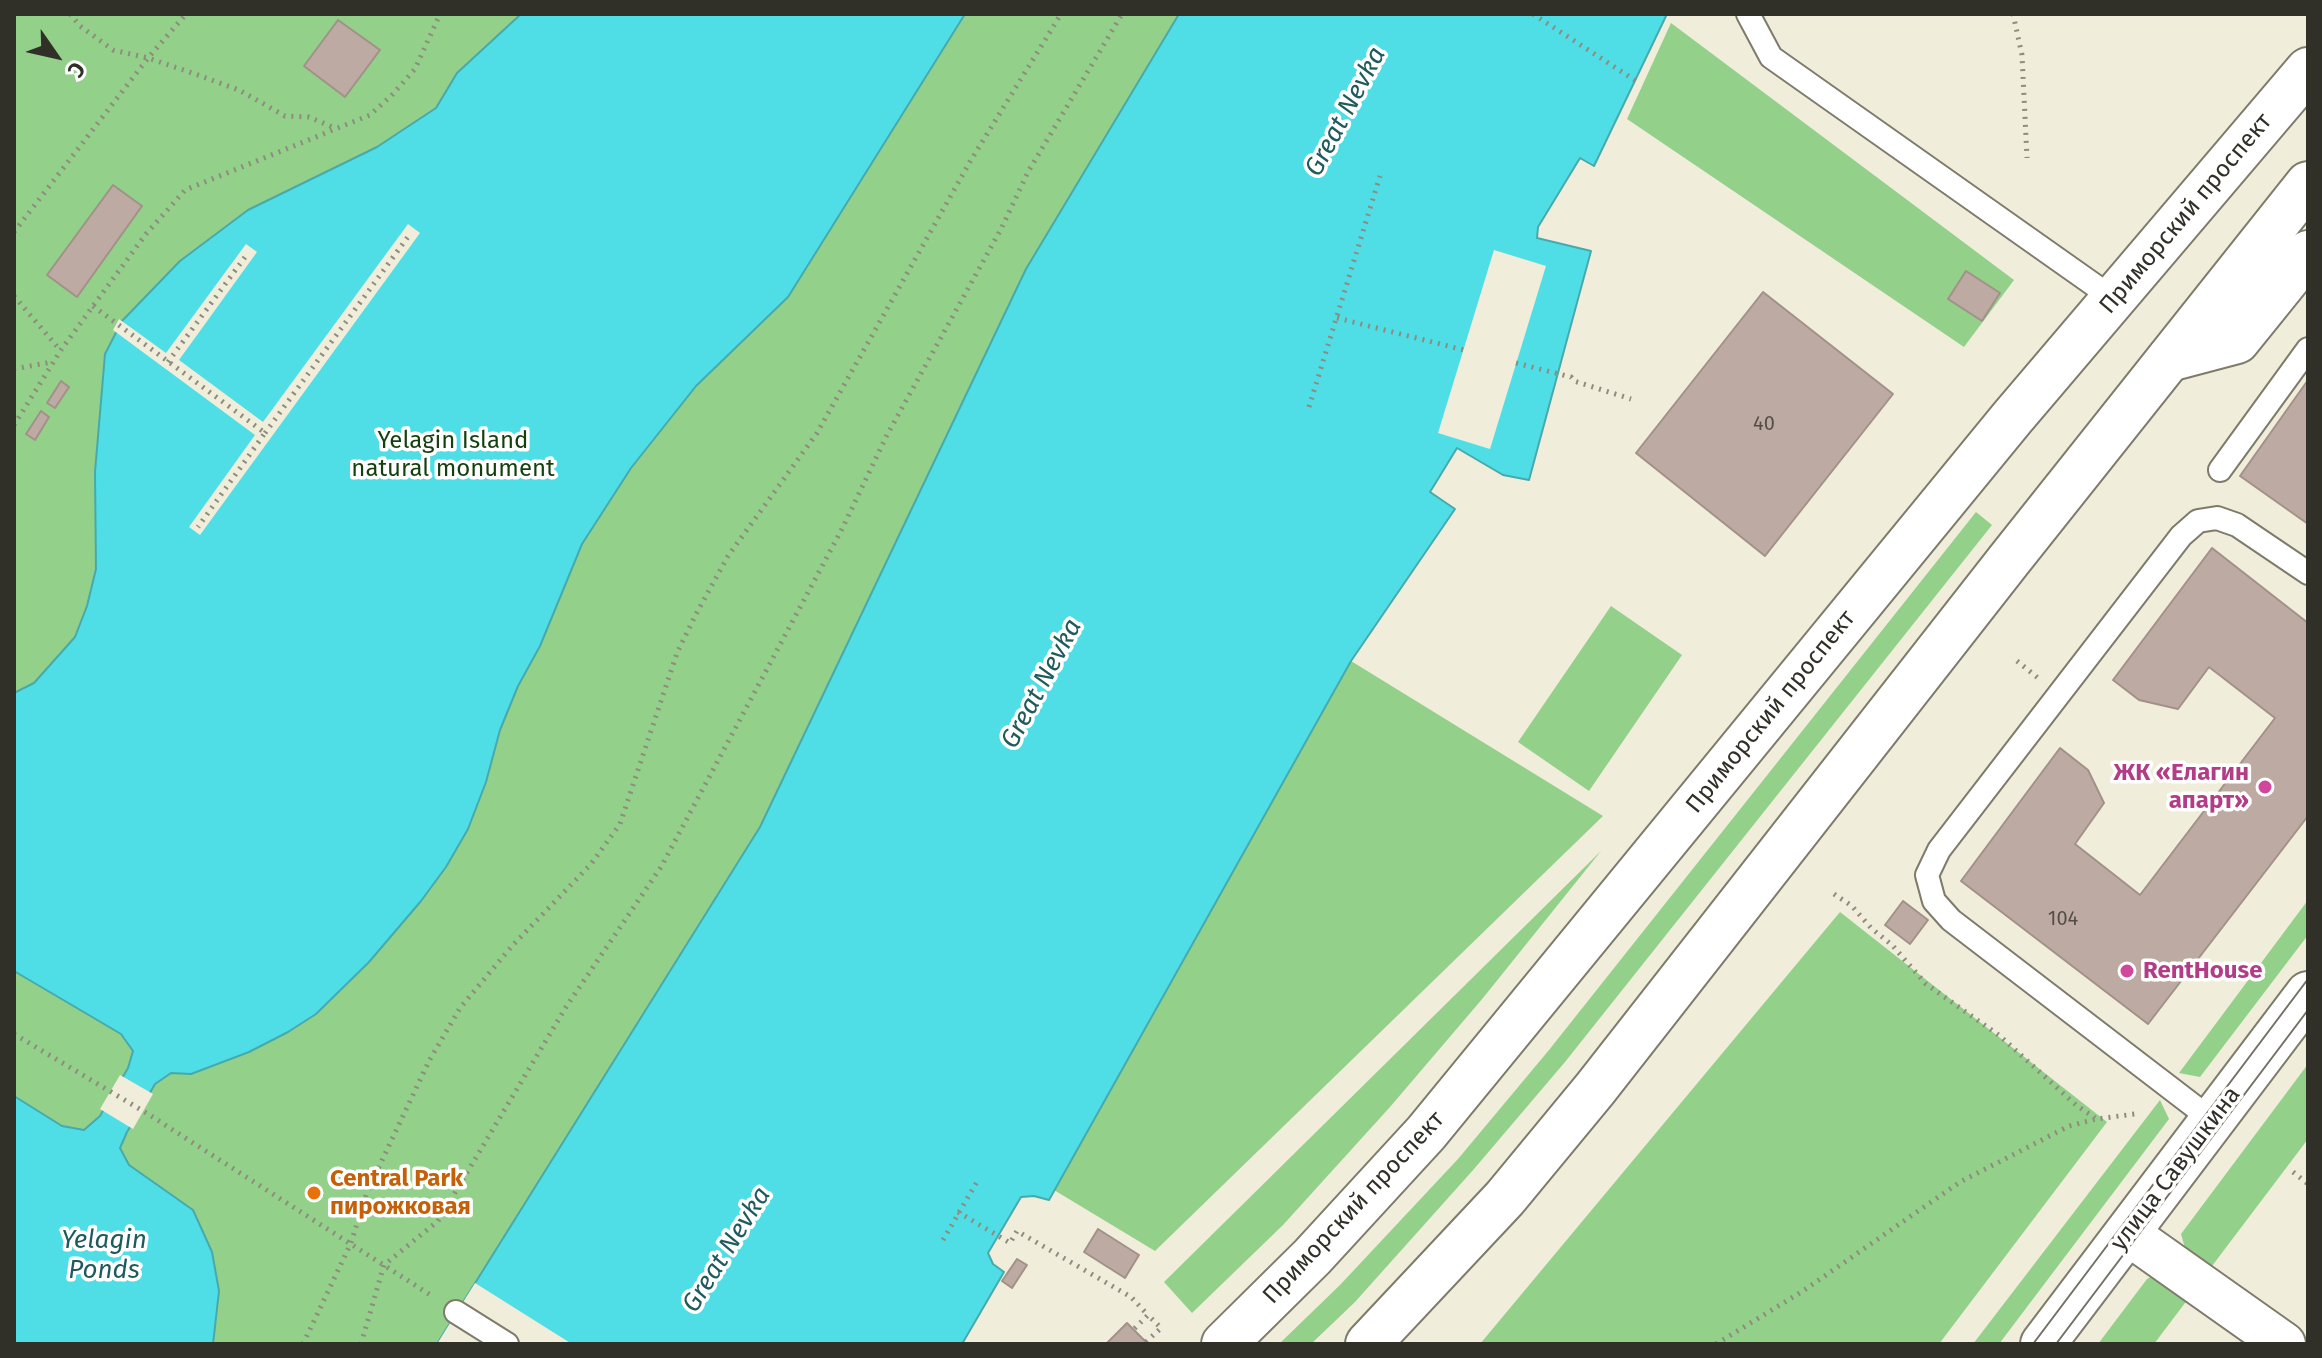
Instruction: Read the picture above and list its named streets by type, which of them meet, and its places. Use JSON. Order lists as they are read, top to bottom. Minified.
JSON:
{"streets":{"main road":["Приморский проспект","улица Савушкина"]},"water":["Great Nevka","Yelagin Ponds"],"parks":["Yelagin Island natural monument"],"places":["ЖК «Елагин апарт»","RentHouse","Central Park пирожковая"],"house_numbers":["40","104"],"north":"bottom right"}
